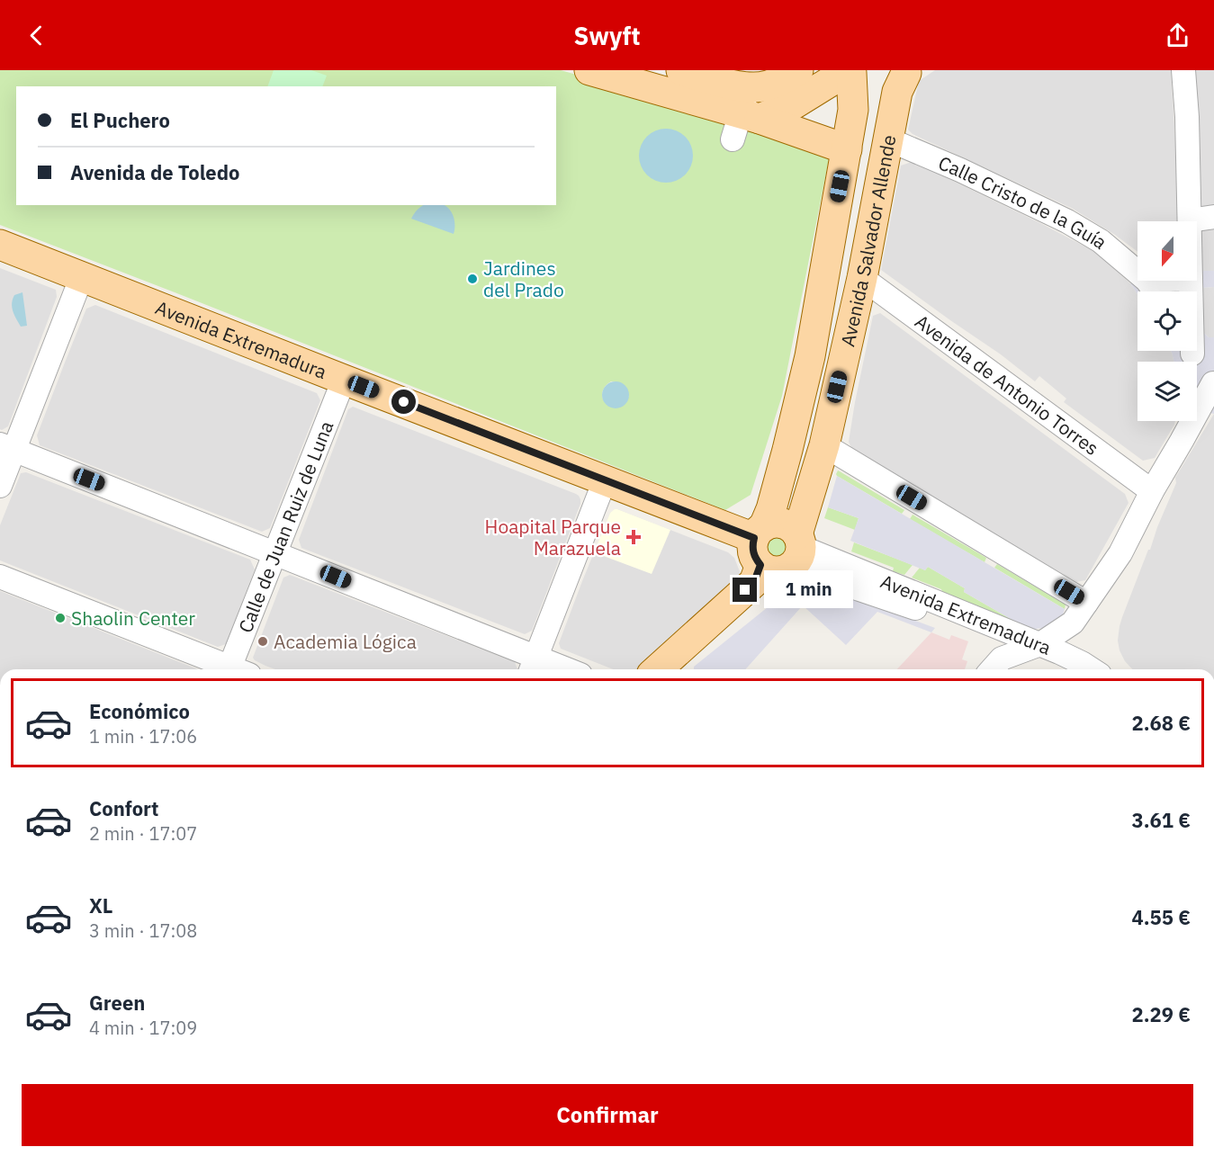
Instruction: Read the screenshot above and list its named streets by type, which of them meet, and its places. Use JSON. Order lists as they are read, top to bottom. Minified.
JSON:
{"streets":{"main road":["Avenida Salvador Allende","Avenida Extremadura"],"street":["Calle Cristo de la Guía","Avenida de Antonio Torres","Calle de Juan Ruiz de Luna"]},"crossings":[["Calle Cristo de la Guía","Avenida Salvador Allende"],["Avenida Salvador Allende","Avenida Extremadura"],["Avenida Salvador Allende","Avenida de Antonio Torres"],["Avenida Extremadura","Calle de Juan Ruiz de Luna"]],"places":{"other":["Jardines del Prado","Shaolin Center","Academia Lógica"],"health":["Hoapital Parque Marazuela"]},"north":"bottom","page":{"header":"Swyft","banner":["El Puchero","Avenida de Toledo"],"bubble":"1 min","list":[{"name":"Económico","note":"1 min · 17:06","value":"2.68 €"},{"name":"Confort","note":"2 min · 17:07","value":"3.61 €"},{"name":"XL","note":"3 min · 17:08","value":"4.55 €"},{"name":"Green","note":"4 min · 17:09","value":"2.29 €"}],"buttons":"Confirmar"}}
